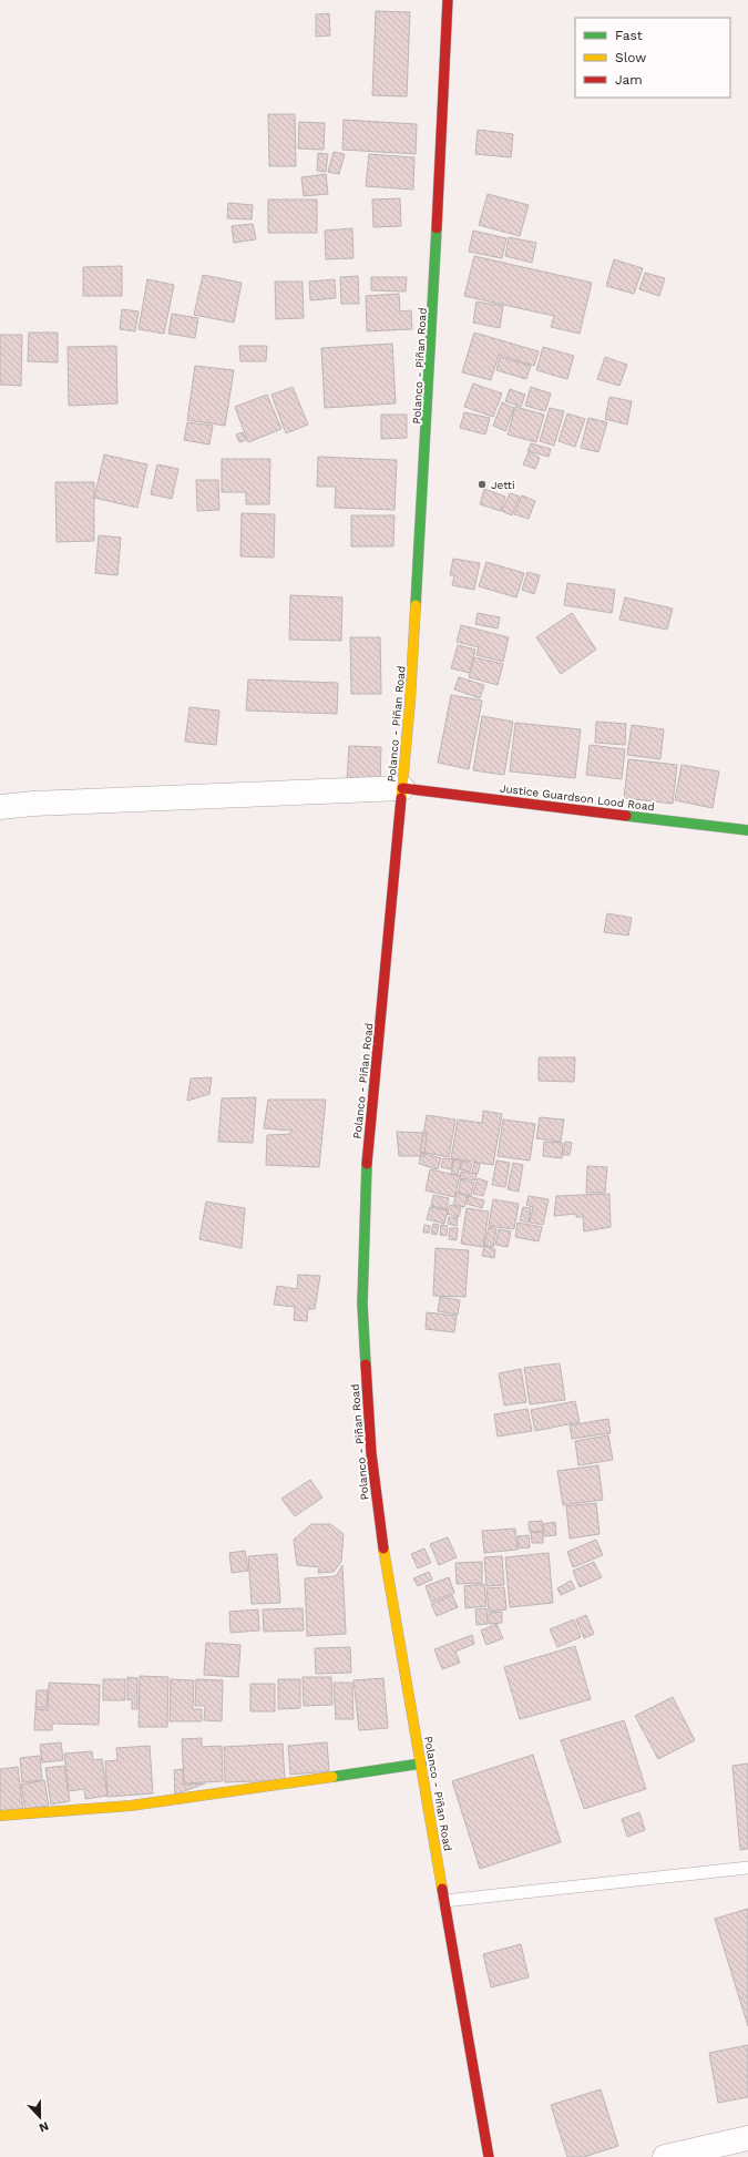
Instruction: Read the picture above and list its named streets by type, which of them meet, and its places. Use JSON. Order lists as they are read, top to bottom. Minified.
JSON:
{"streets":{"main road":["Polanco - Piñan Road","Justice Guardson Lood Road"]},"crossings":[["Polanco - Piñan Road","Justice Guardson Lood Road"]],"places":["Jetti"],"legend":["Fast","Slow","Jam"],"north":"bottom"}
